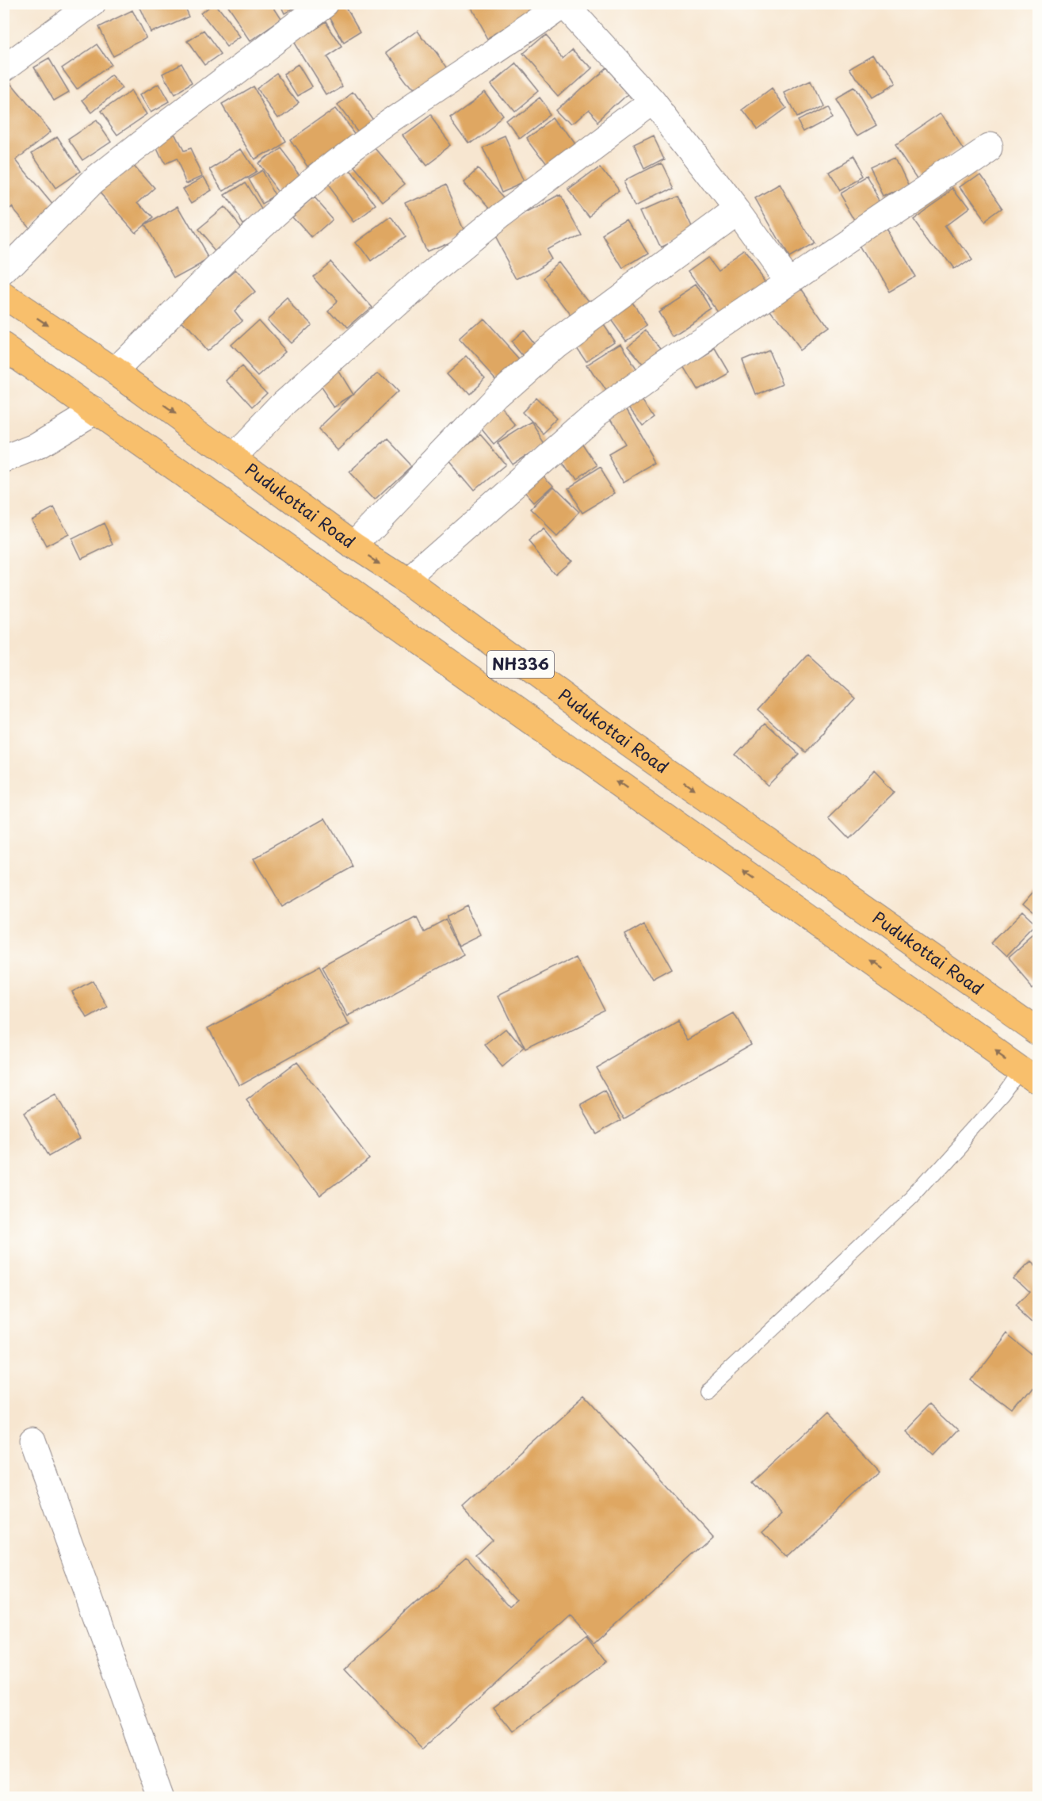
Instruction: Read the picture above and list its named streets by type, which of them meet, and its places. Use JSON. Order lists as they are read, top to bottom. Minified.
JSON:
{"streets":{"highway":["Pudukottai Road","NH336"]}}
